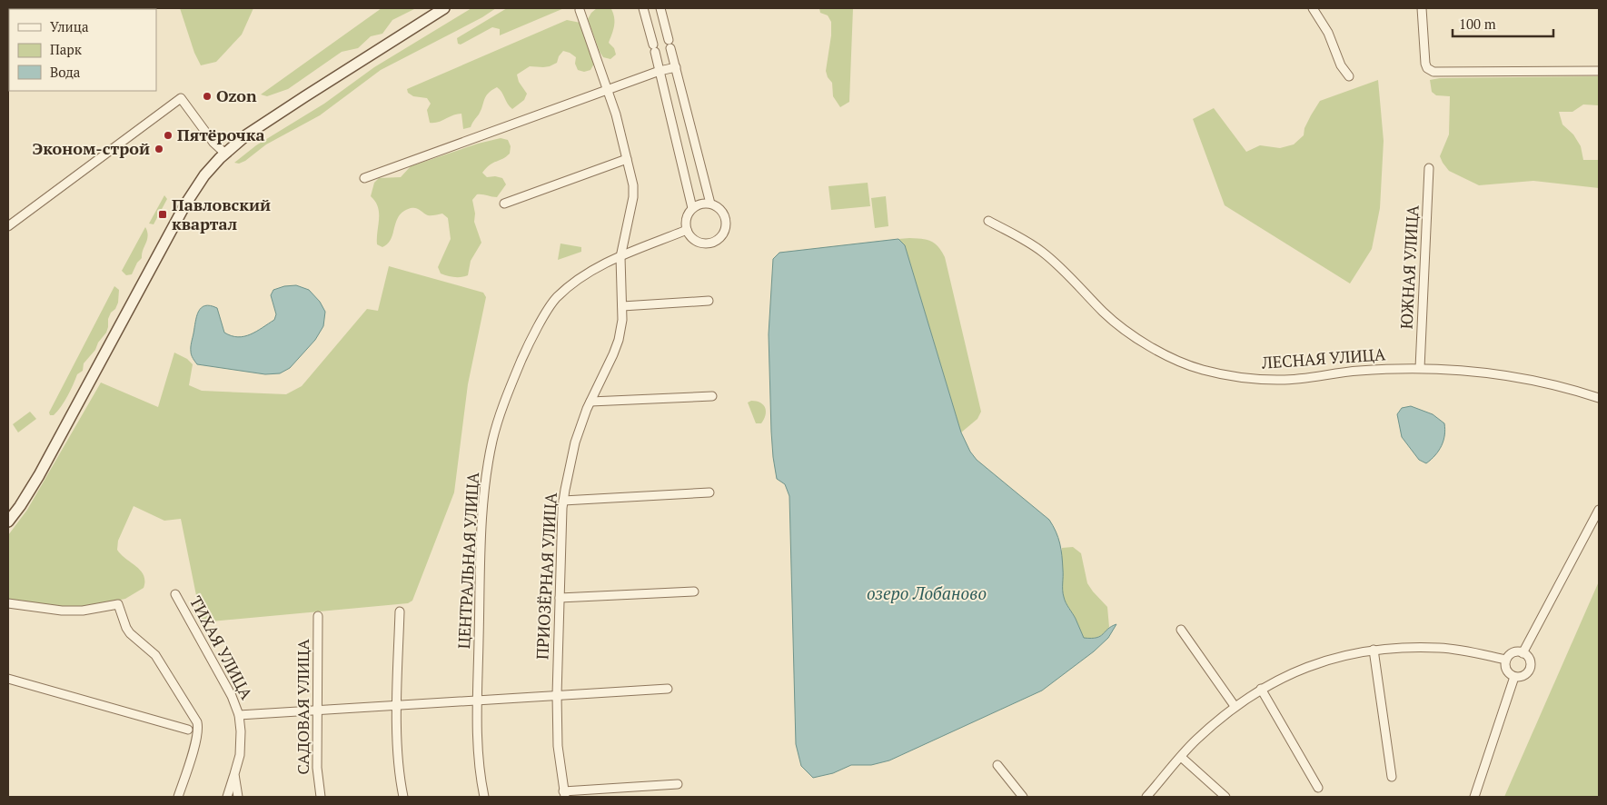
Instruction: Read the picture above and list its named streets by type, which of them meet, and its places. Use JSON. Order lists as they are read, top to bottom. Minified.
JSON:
{"streets":{"street":["ЮЖНАЯ УЛИЦА","ЛЕСНАЯ УЛИЦА","ЦЕНТРАЛЬНАЯ УЛИЦА","ПРИОЗЁРНАЯ УЛИЦА","ТИХАЯ УЛИЦА","САДОВАЯ УЛИЦА"]},"crossings":[["ЮЖНАЯ УЛИЦА","ЛЕСНАЯ УЛИЦА"],["ЦЕНТРАЛЬНАЯ УЛИЦА","ПРИОЗЁРНАЯ УЛИЦА"]],"water":["озеро Лобаново"],"places":{"other":["Ozon","Пятёрочка","Эконом-строй"],"transit":["Павловский квартал"]},"legend":["Улица","Парк","Вода"],"scale_bar":"100 m"}
